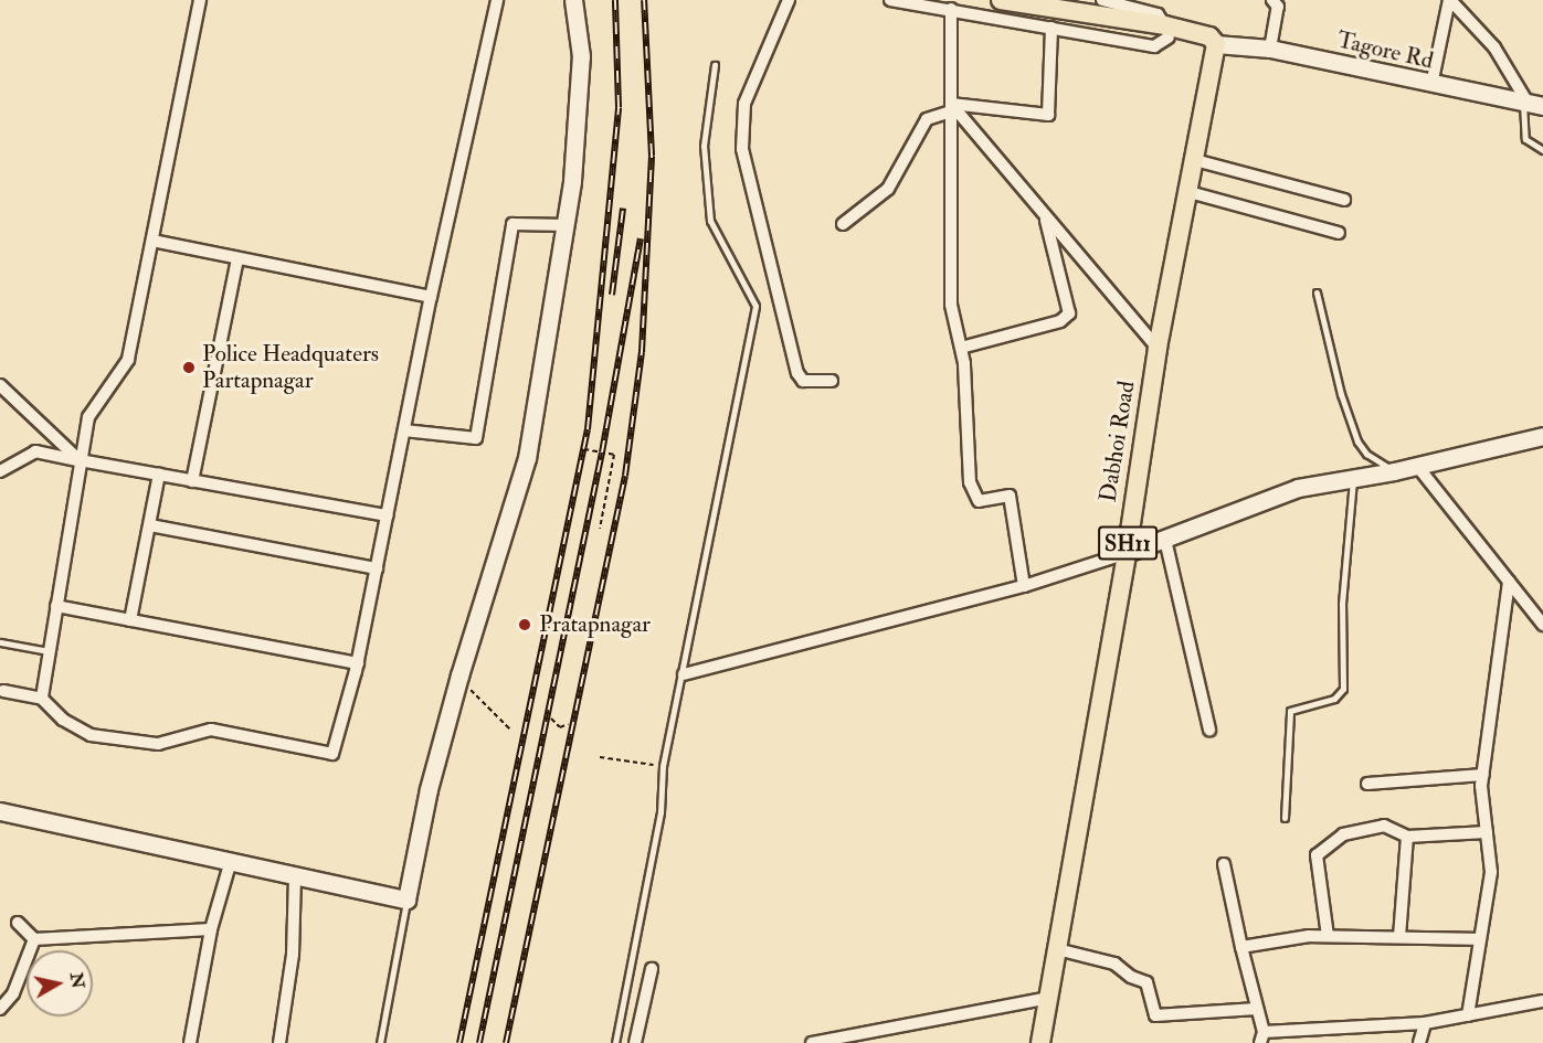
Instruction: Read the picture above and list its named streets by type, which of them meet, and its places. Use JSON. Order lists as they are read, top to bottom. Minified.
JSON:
{"streets":{"main road":["Dabhoi Road","SH11"],"street":["Tagore Rd"]},"crossings":[["Tagore Rd","Dabhoi Road"]],"places":["Police Headquaters Partapnagar","Pratapnagar"],"north":"right"}
